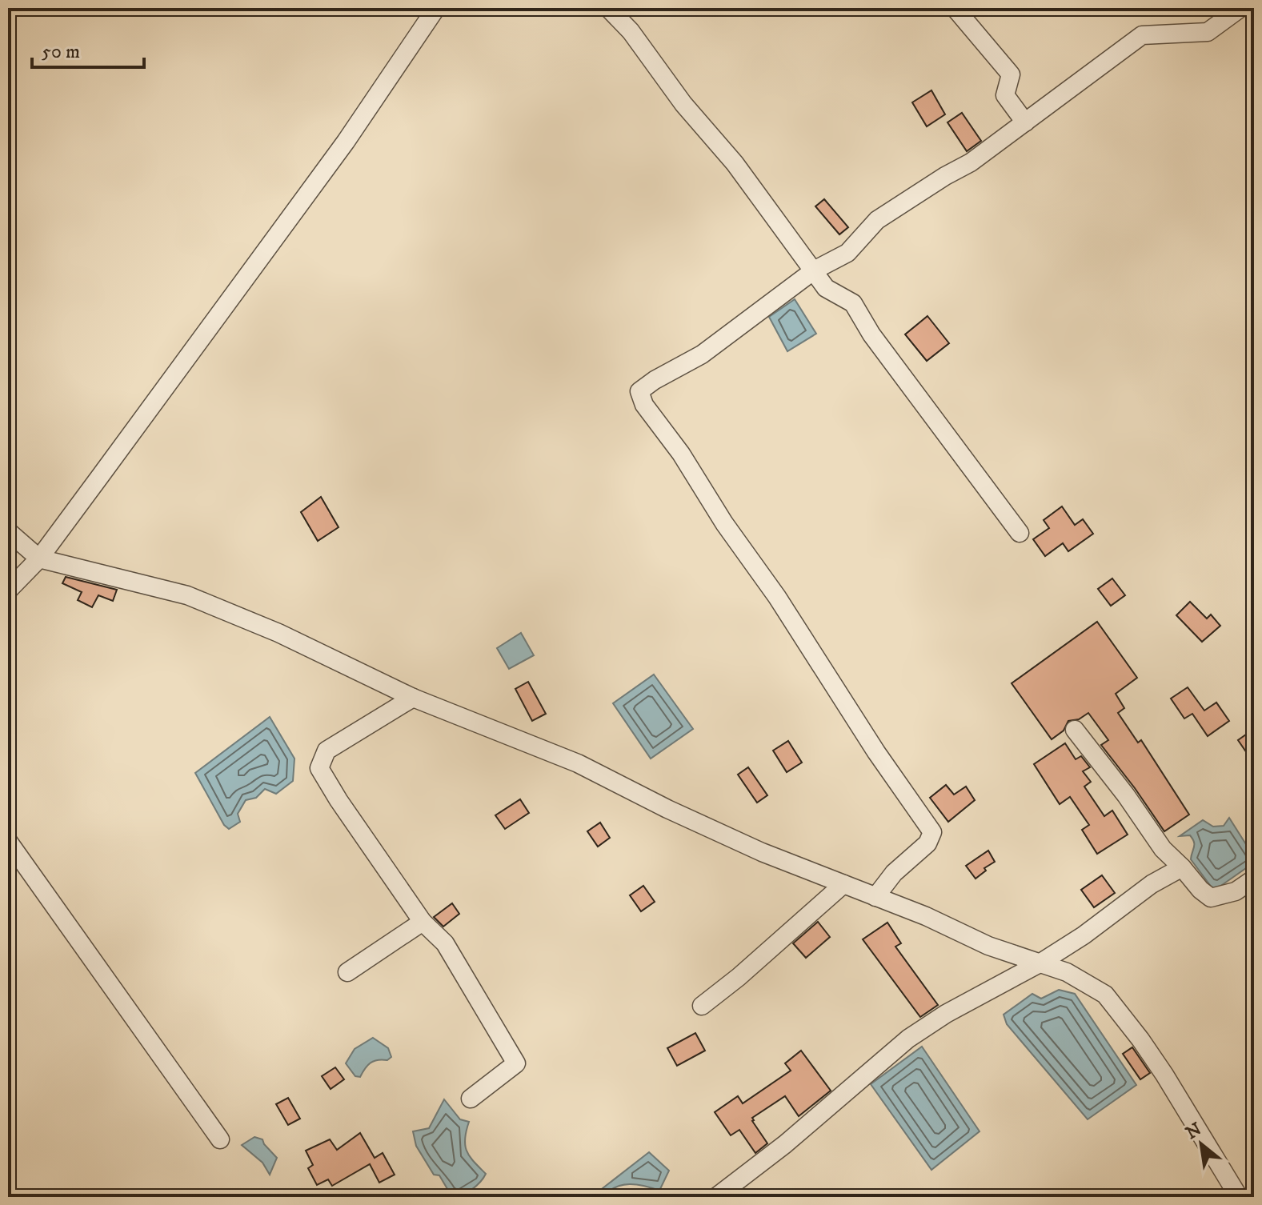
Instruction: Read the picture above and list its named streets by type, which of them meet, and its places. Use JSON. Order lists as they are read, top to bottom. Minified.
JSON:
{"scale_bar":"50 m","north":"top left"}
